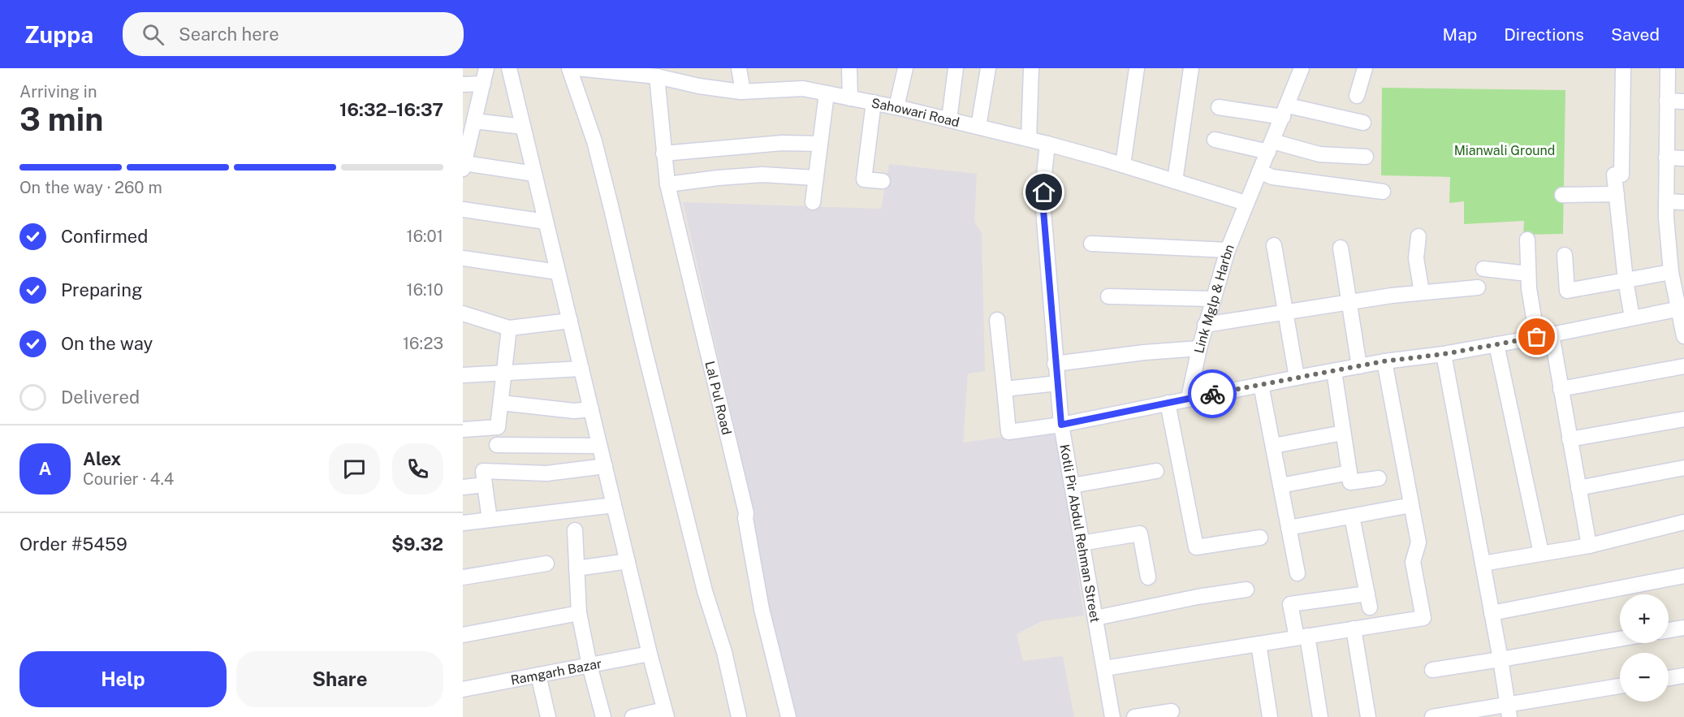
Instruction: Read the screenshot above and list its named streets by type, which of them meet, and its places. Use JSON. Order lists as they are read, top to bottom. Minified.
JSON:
{"streets":{"street":["Sahowari Road","Link Mglp & Harbn","Lal Pul Road","Kotli Pir Abdul Rehman Street","Ramgarh Bazar"]},"crossings":[["Sahowari Road","Link Mglp & Harbn"],["Sahowari Road","Lal Pul Road"],["Sahowari Road","Kotli Pir Abdul Rehman Street"]],"parks":["Mianwali Ground"],"page":{"header":"Zuppa","search":"Search here","nav":["Map","Directions","Saved"],"heading":["3 min","Arriving in","16:32–16:37"],"panel":["Alex","Courier · 4.4","Order #5459","$9.32"],"bar":"On the way · 260 m","list":[["Confirmed","16:01"],["Preparing","16:10"],["On the way","16:23"],"Delivered"],"round":"A","map_buttons":["+","−"],"buttons":["Help","Share"]}}
